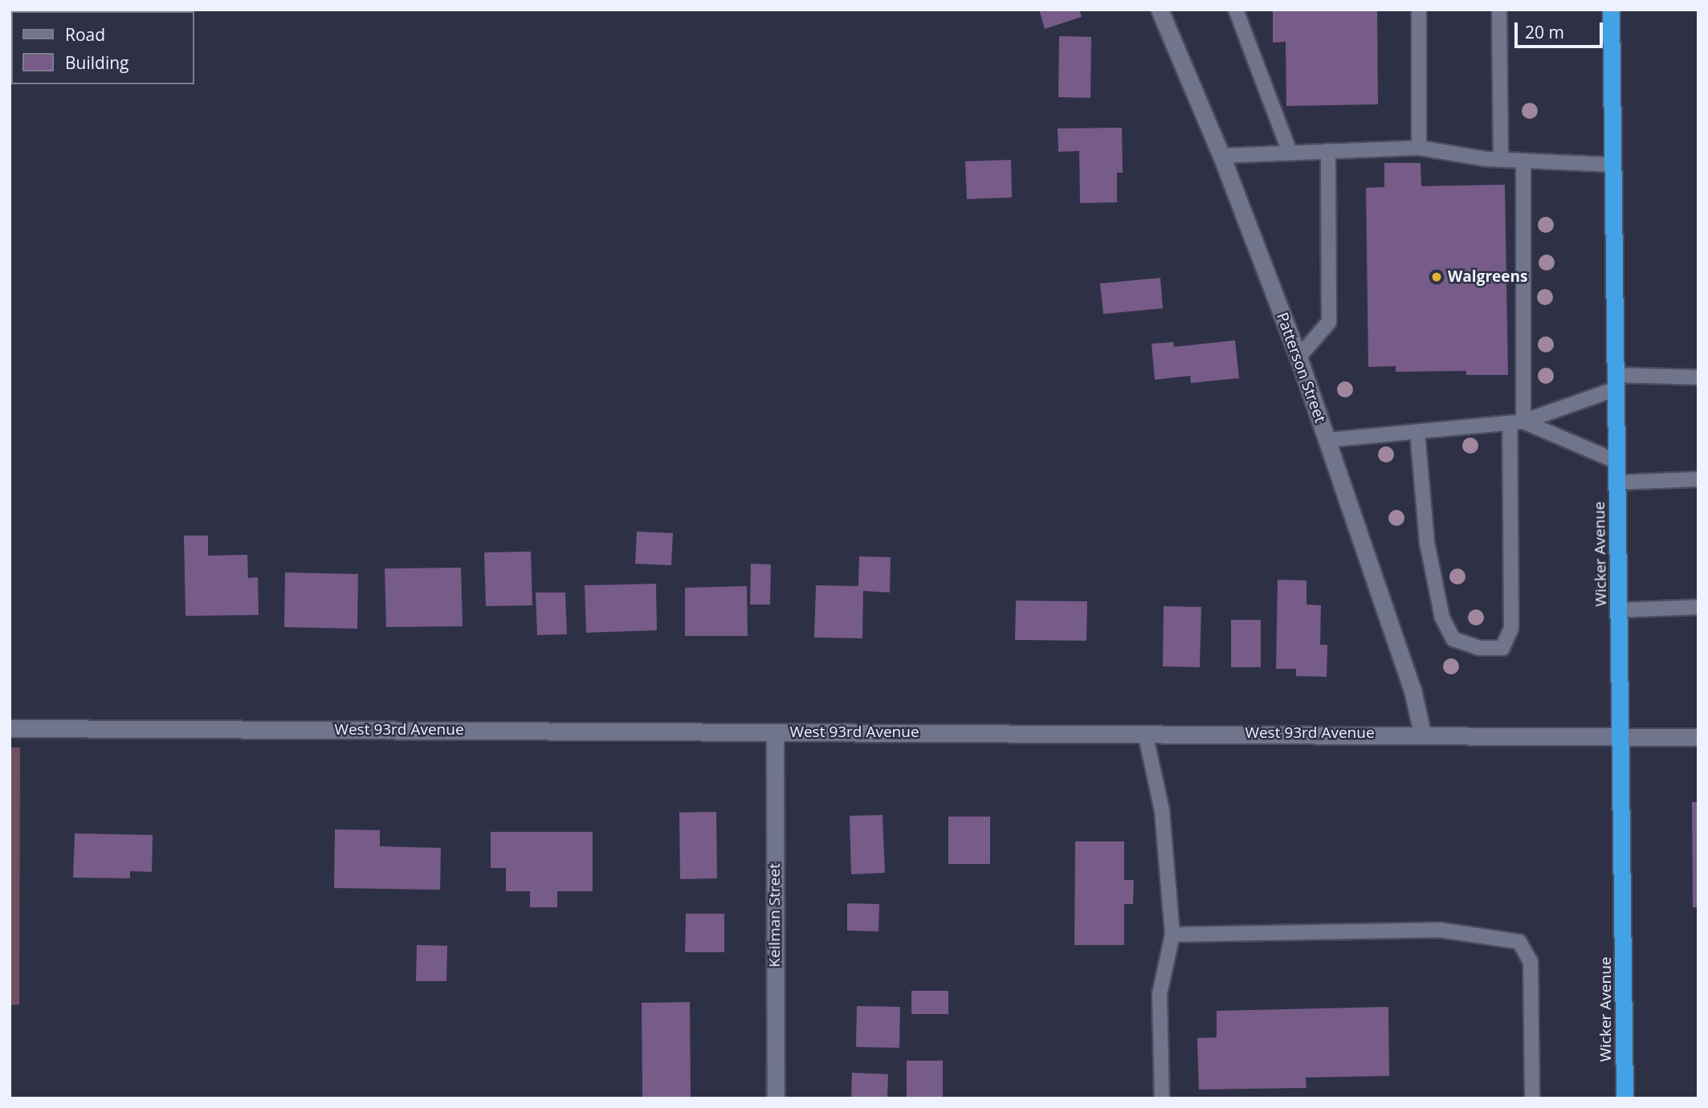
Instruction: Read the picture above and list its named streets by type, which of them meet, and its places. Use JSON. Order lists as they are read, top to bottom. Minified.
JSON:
{"streets":{"highway":["Wicker Avenue"],"street":["Patterson Street","West 93rd Avenue","Keilman Street"]},"crossings":[["Patterson Street","West 93rd Avenue"],["Wicker Avenue","West 93rd Avenue"],["West 93rd Avenue","Keilman Street"]],"places":["Walgreens"],"legend":["Road","Building"],"scale_bar":"20 m"}
